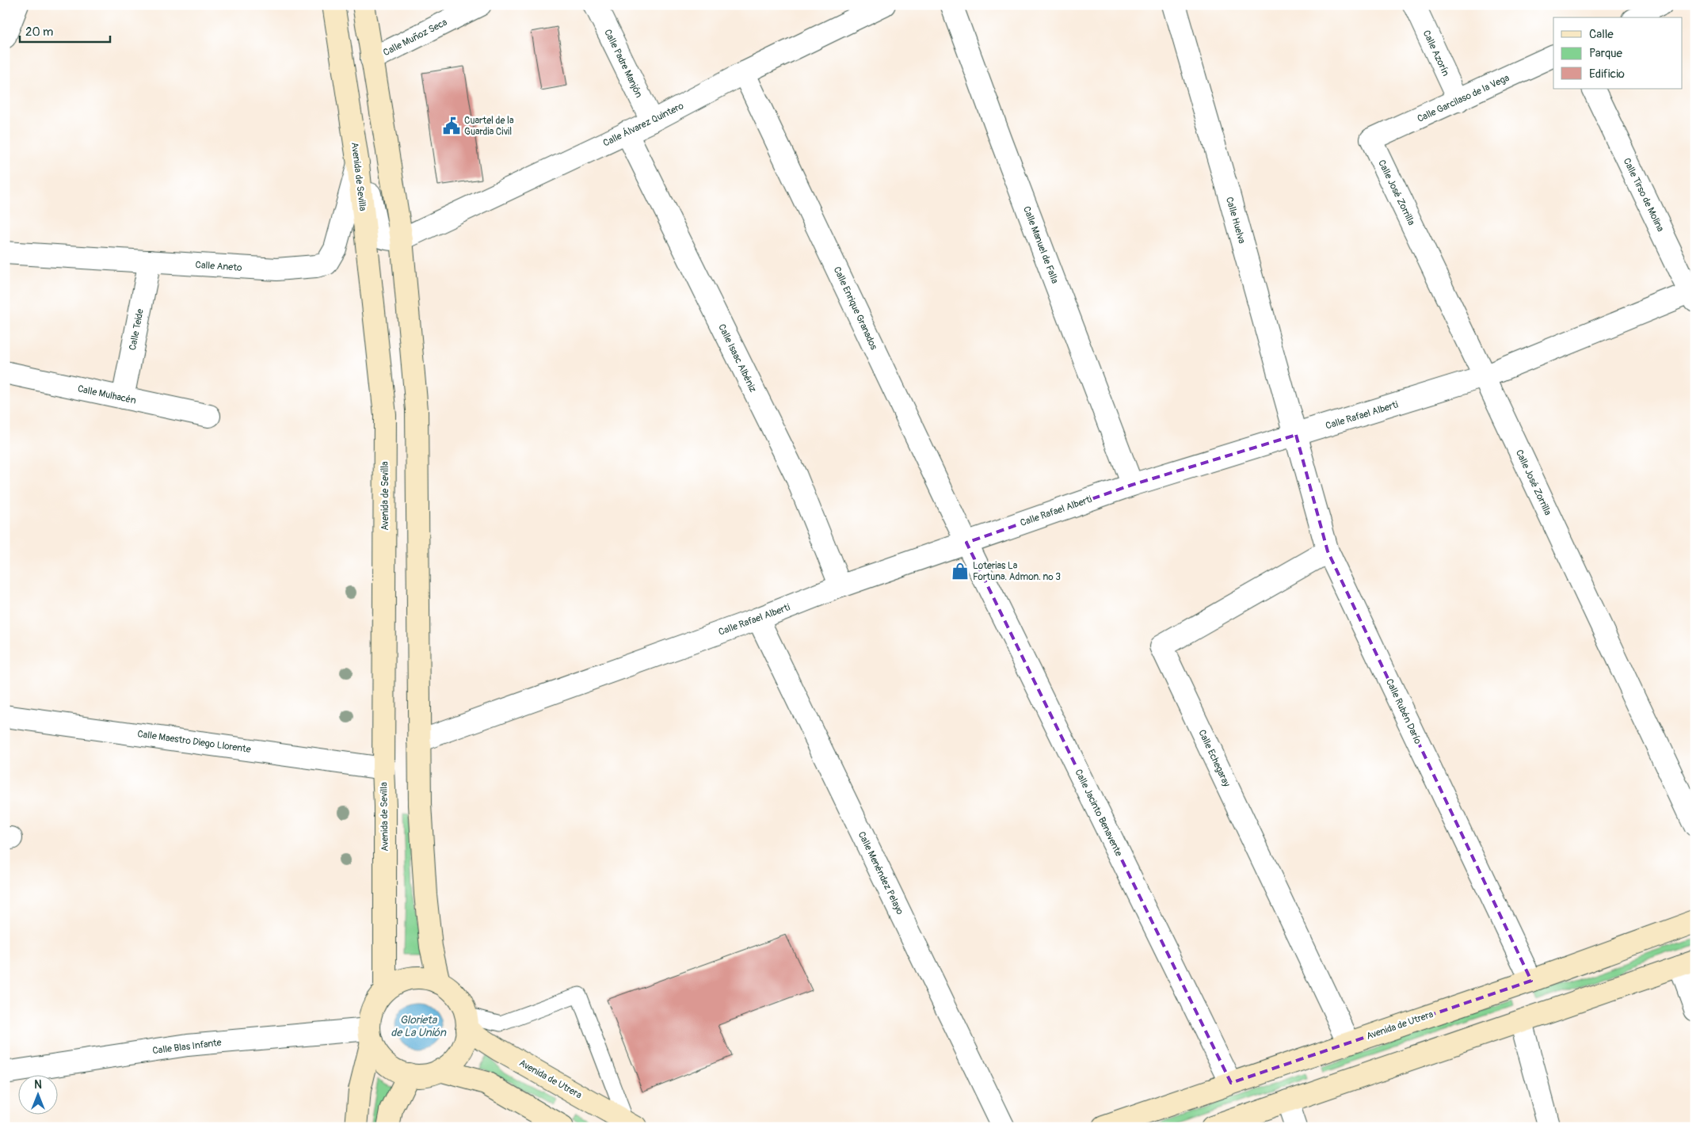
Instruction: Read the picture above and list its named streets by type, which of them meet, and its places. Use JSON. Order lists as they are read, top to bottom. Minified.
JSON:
{"streets":{"main road":["Avenida de Sevilla","Avenida de Utrera"],"street":["Calle Muñoz Seca","Calle Azorín","Calle Padre Manjón","Calle Garcilaso de la Vega","Calle Álvarez Quintero","Calle José Zorrilla","Calle Tirso de Molina","Calle Huelva","Calle Manuel de Falla","Calle Aneto","Calle Enrique Granados","Calle Teide","Calle Isaac Albéniz","Calle Mulhacén","Calle Rafael Alberti","Calle Rubén Darío","Calle Maestro Diego Llorente","Calle Echegaray","Calle Jacinto Benavente","Calle Menéndez Pelayo","Calle Blas Infante"]},"crossings":[["Calle Azorín","Calle Garcilaso de la Vega"],["Calle Padre Manjón","Calle Álvarez Quintero"],["Calle Garcilaso de la Vega","Calle José Zorrilla"],["Calle Álvarez Quintero","Calle Enrique Granados"],["Calle Álvarez Quintero","Calle Isaac Albéniz"],["Avenida de Sevilla","Calle Aneto"],["Avenida de Sevilla","Calle Maestro Diego Llorente"],["Avenida de Sevilla","Avenida de Utrera"],["Avenida de Sevilla","Calle Blas Infante"],["Calle José Zorrilla","Calle Rafael Alberti"],["Calle Tirso de Molina","Calle Rafael Alberti"],["Calle Huelva","Calle Rafael Alberti"],["Calle Huelva","Calle Rubén Darío"],["Calle Manuel de Falla","Calle Rafael Alberti"],["Calle Aneto","Calle Teide"],["Calle Enrique Granados","Calle Rafael Alberti"],["Calle Enrique Granados","Calle Jacinto Benavente"],["Calle Teide","Calle Mulhacén"],["Calle Isaac Albéniz","Calle Rafael Alberti"],["Calle Rafael Alberti","Calle Rubén Darío"],["Calle Rafael Alberti","Calle Jacinto Benavente"],["Calle Rafael Alberti","Calle Menéndez Pelayo"],["Calle Rubén Darío","Calle Echegaray"],["Calle Rubén Darío","Avenida de Utrera"],["Calle Echegaray","Avenida de Utrera"],["Calle Jacinto Benavente","Avenida de Utrera"],["Avenida de Utrera","Calle Blas Infante"]],"water":["Glorieta de La Unión"],"places":{"public building":["Cuartel de la Guardia Civil"],"shop":["Loterias La Fortuna. Admon. nº 3"]},"legend":["Calle","Parque","Edificio"],"scale_bar":"20 m","north":"top"}
